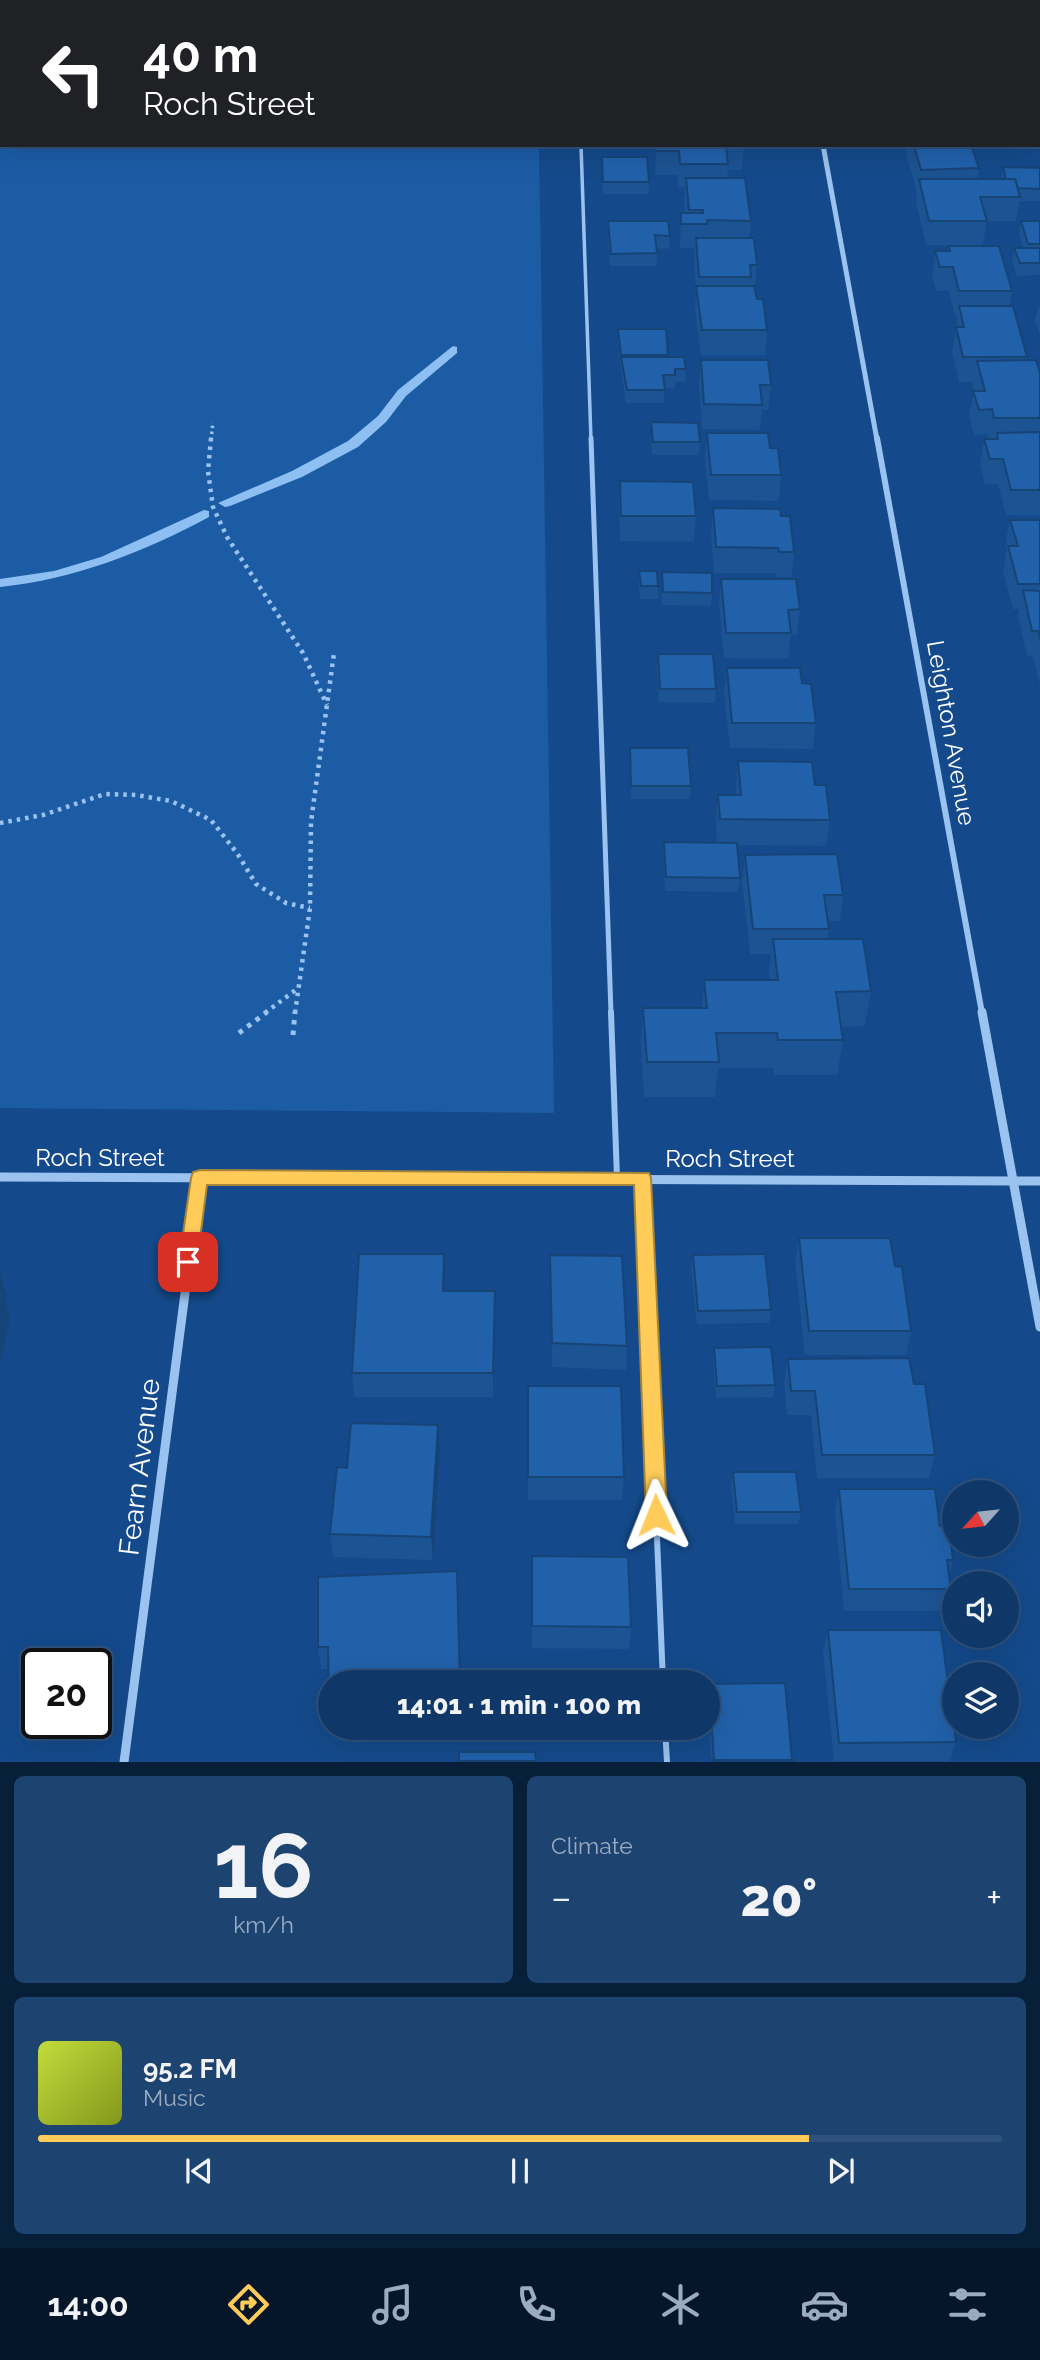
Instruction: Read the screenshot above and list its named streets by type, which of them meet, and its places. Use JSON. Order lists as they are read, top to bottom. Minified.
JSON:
{"streets":{"street":["Leighton Avenue","Roch Street","Fearn Avenue"]},"crossings":[["Leighton Avenue","Roch Street"],["Roch Street","Fearn Avenue"]],"north":"bottom left","page":{"turn":["40 m","Roch Street"],"limit":"20","trip":"14:01 · 1 min · 100 m","tile":[["16","km/h"],"Climate"],"heat":["−","20°","+"],"song":["95.2 FM","Music"],"tabs":"14:00"}}
